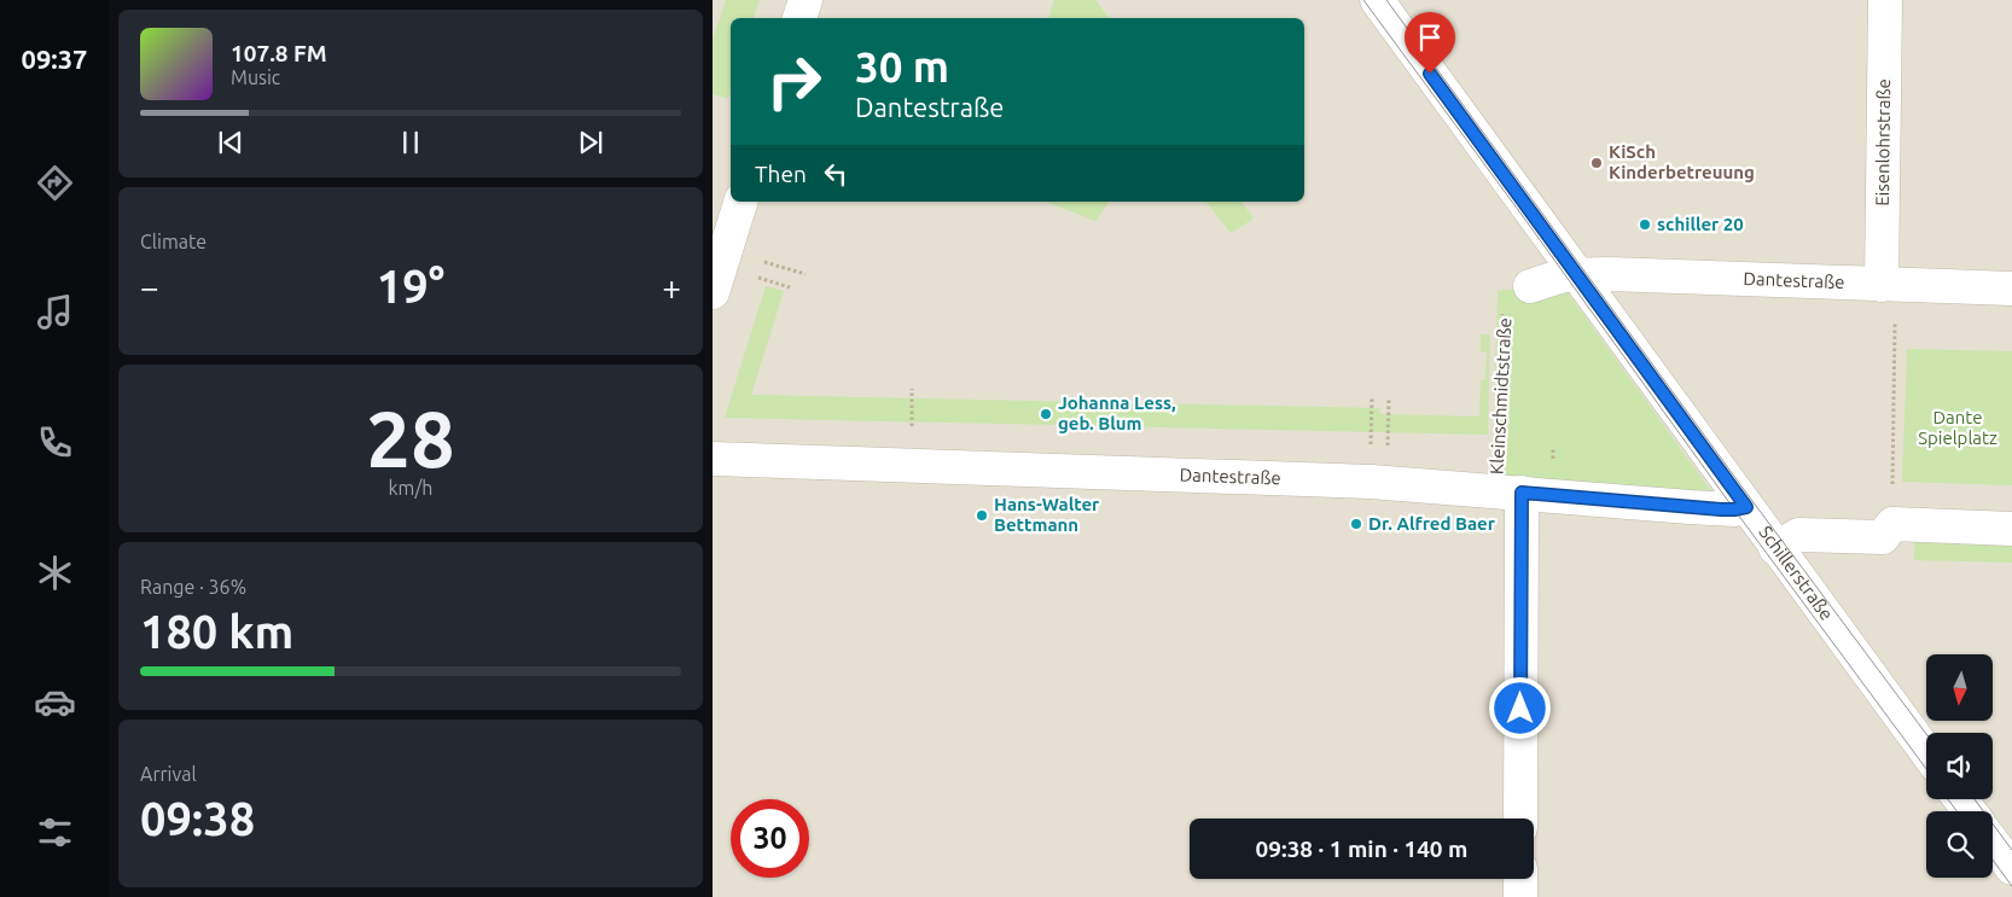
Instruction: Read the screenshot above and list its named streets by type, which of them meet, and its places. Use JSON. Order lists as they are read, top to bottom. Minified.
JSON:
{"streets":{"street":["Eisenlohrstraße","Dantestraße","Kleinschmidtstraße","Schillerstraße"]},"crossings":[["Eisenlohrstraße","Dantestraße"],["Dantestraße","Kleinschmidtstraße"],["Dantestraße","Schillerstraße"]],"parks":["Dante Spielplatz"],"places":["KiSch Kinderbetreuung","schiller 20","Johanna Less, geb. Blum","Hans-Walter Bettmann","Dr. Alfred Baer"],"north":"bottom","page":{"tabs":"09:37","turn":["30 m","Dantestraße"],"song":["107.8 FM","Music"],"then":"Then","tile":["Climate",["28","km/h"],["Range · 36%","180 km"],["Arrival","09:38"]],"heat":["−","19°","+"],"limit":"30","trip":"09:38 · 1 min · 140 m"}}
